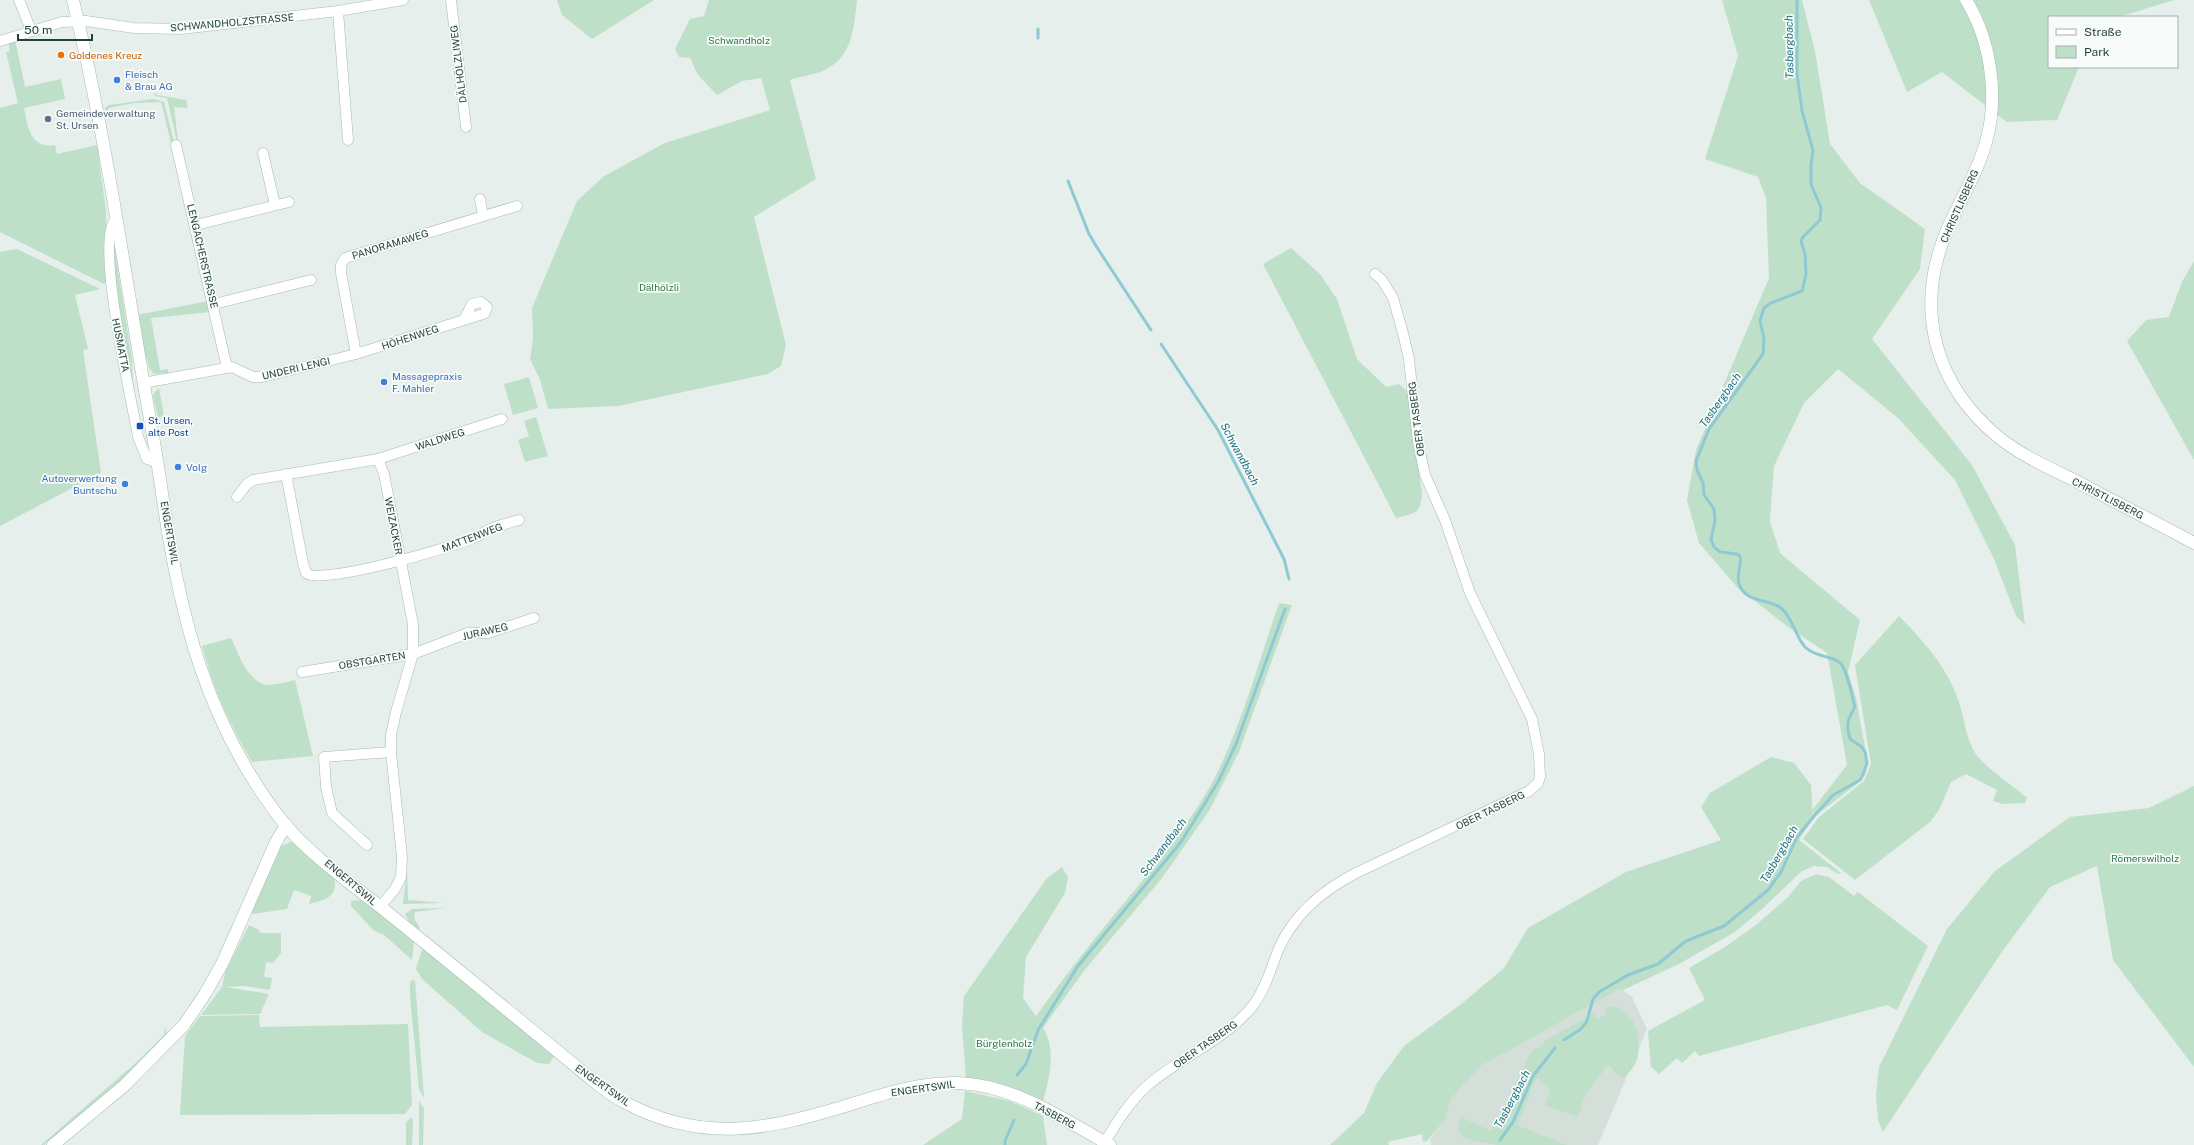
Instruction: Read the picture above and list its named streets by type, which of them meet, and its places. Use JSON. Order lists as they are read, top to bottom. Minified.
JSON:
{"streets":{"main road":["CHRISTLISBERG","ENGERTSWIL","TASBERG"],"street":["SCHWANDHOLZSTRASSE","DÄLHÖLZLIWEG","PANORAMAWEG","LENGACHERSTRASSE","HÖHENWEG","HUSMATTA","UNDERI LENGI","OBER TASBERG","WALDWEG","WEIZACKER","MATTENWEG","JURAWEG","OBSTGARTEN"]},"crossings":[["SCHWANDHOLZSTRASSE","ENGERTSWIL"],["PANORAMAWEG","HÖHENWEG"],["PANORAMAWEG","UNDERI LENGI"],["LENGACHERSTRASSE","UNDERI LENGI"],["HÖHENWEG","UNDERI LENGI"],["HUSMATTA","ENGERTSWIL"],["UNDERI LENGI","ENGERTSWIL"],["OBER TASBERG","TASBERG"],["WALDWEG","WEIZACKER"],["WEIZACKER","MATTENWEG"],["ENGERTSWIL","OBSTGARTEN"],["ENGERTSWIL","TASBERG"],["JURAWEG","OBSTGARTEN"]],"water":["Tasbergbach","Schwandbach"],"parks":["Schwandholz","Dälhölzli","Römerswilholz","Bürglenholz"],"places":{"other":["Goldenes Kreuz","Fleisch & Brau AG","Gemeindeverwaltung St. Ursen","Massagepraxis F. Mahler","Volg","Autoverwertung Buntschu"],"transit":["St. Ursen, alte Post"]},"legend":["Straße","Park"],"scale_bar":"50 m"}
